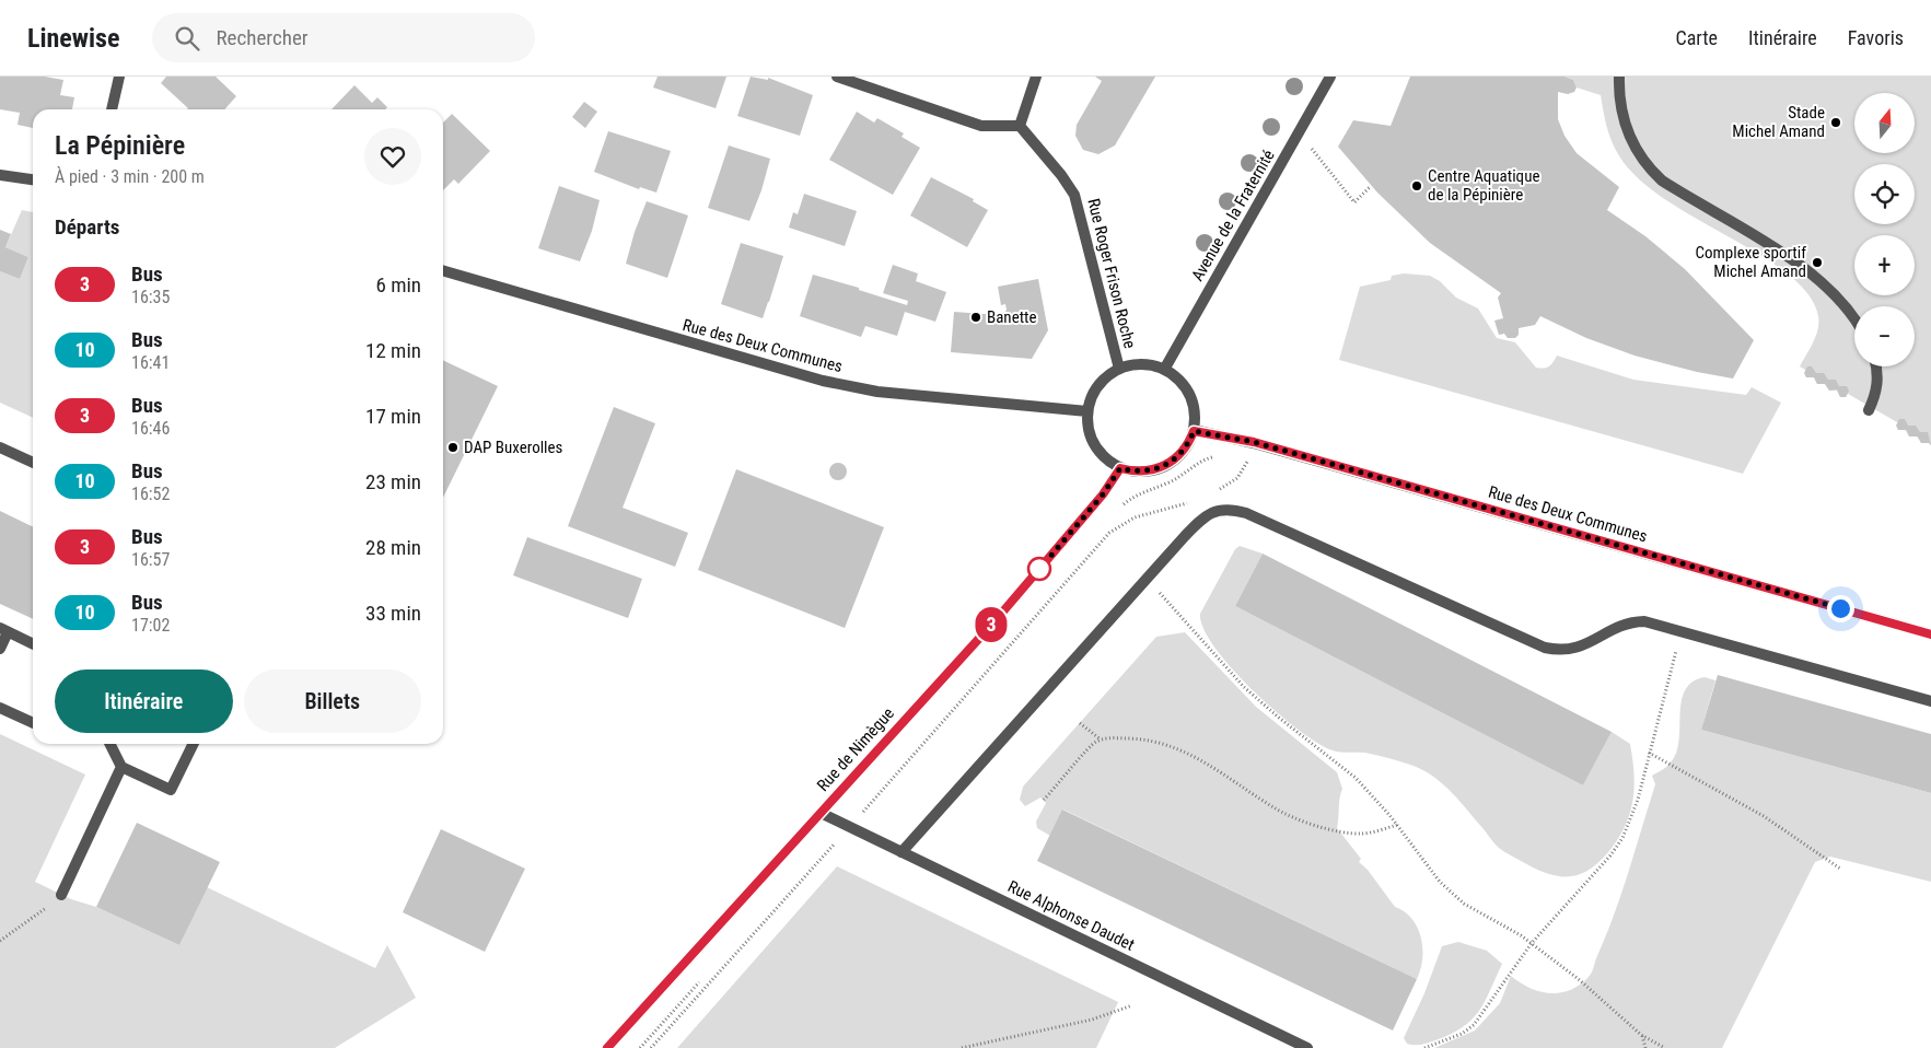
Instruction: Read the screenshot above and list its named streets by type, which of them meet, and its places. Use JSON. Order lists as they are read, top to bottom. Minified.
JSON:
{"streets":{"street":["Avenue de la Fraternité","Rue Roger Frison Roche","Rue des Deux Communes","Rue de Nimègue","Rue Alphonse Daudet"]},"crossings":[["Avenue de la Fraternité","Rue Roger Frison Roche"],["Avenue de la Fraternité","Rue des Deux Communes"],["Avenue de la Fraternité","Rue de Nimègue"],["Rue Roger Frison Roche","Rue des Deux Communes"],["Rue Roger Frison Roche","Rue de Nimègue"],["Rue des Deux Communes","Rue de Nimègue"],["Rue de Nimègue","Rue Alphonse Daudet"]],"places":["Stade Michel Amand","Centre Aquatique de la Pépinière","Complexe sportif Michel Amand","Banette","DAP Buxerolles"],"lines":["bus line 3"],"north":"top","page":{"header":"Linewise","search":"Rechercher","nav":["Carte","Itinéraire","Favoris"],"on_map":"3","map_buttons":["+","−"],"heading":[["La Pépinière","À pied · 3 min · 200 m"],"Départs"],"list":[{"mark":"3","name":"Bus","note":"16:35","value":"6 min"},{"mark":"10","name":"Bus","note":"16:41","value":"12 min"},{"mark":"3","name":"Bus","note":"16:46","value":"17 min"},{"mark":"10","name":"Bus","note":"16:52","value":"23 min"},{"mark":"3","name":"Bus","note":"16:57","value":"28 min"},{"mark":"10","name":"Bus","note":"17:02","value":"33 min"}],"buttons":["Itinéraire","Billets"]}}
